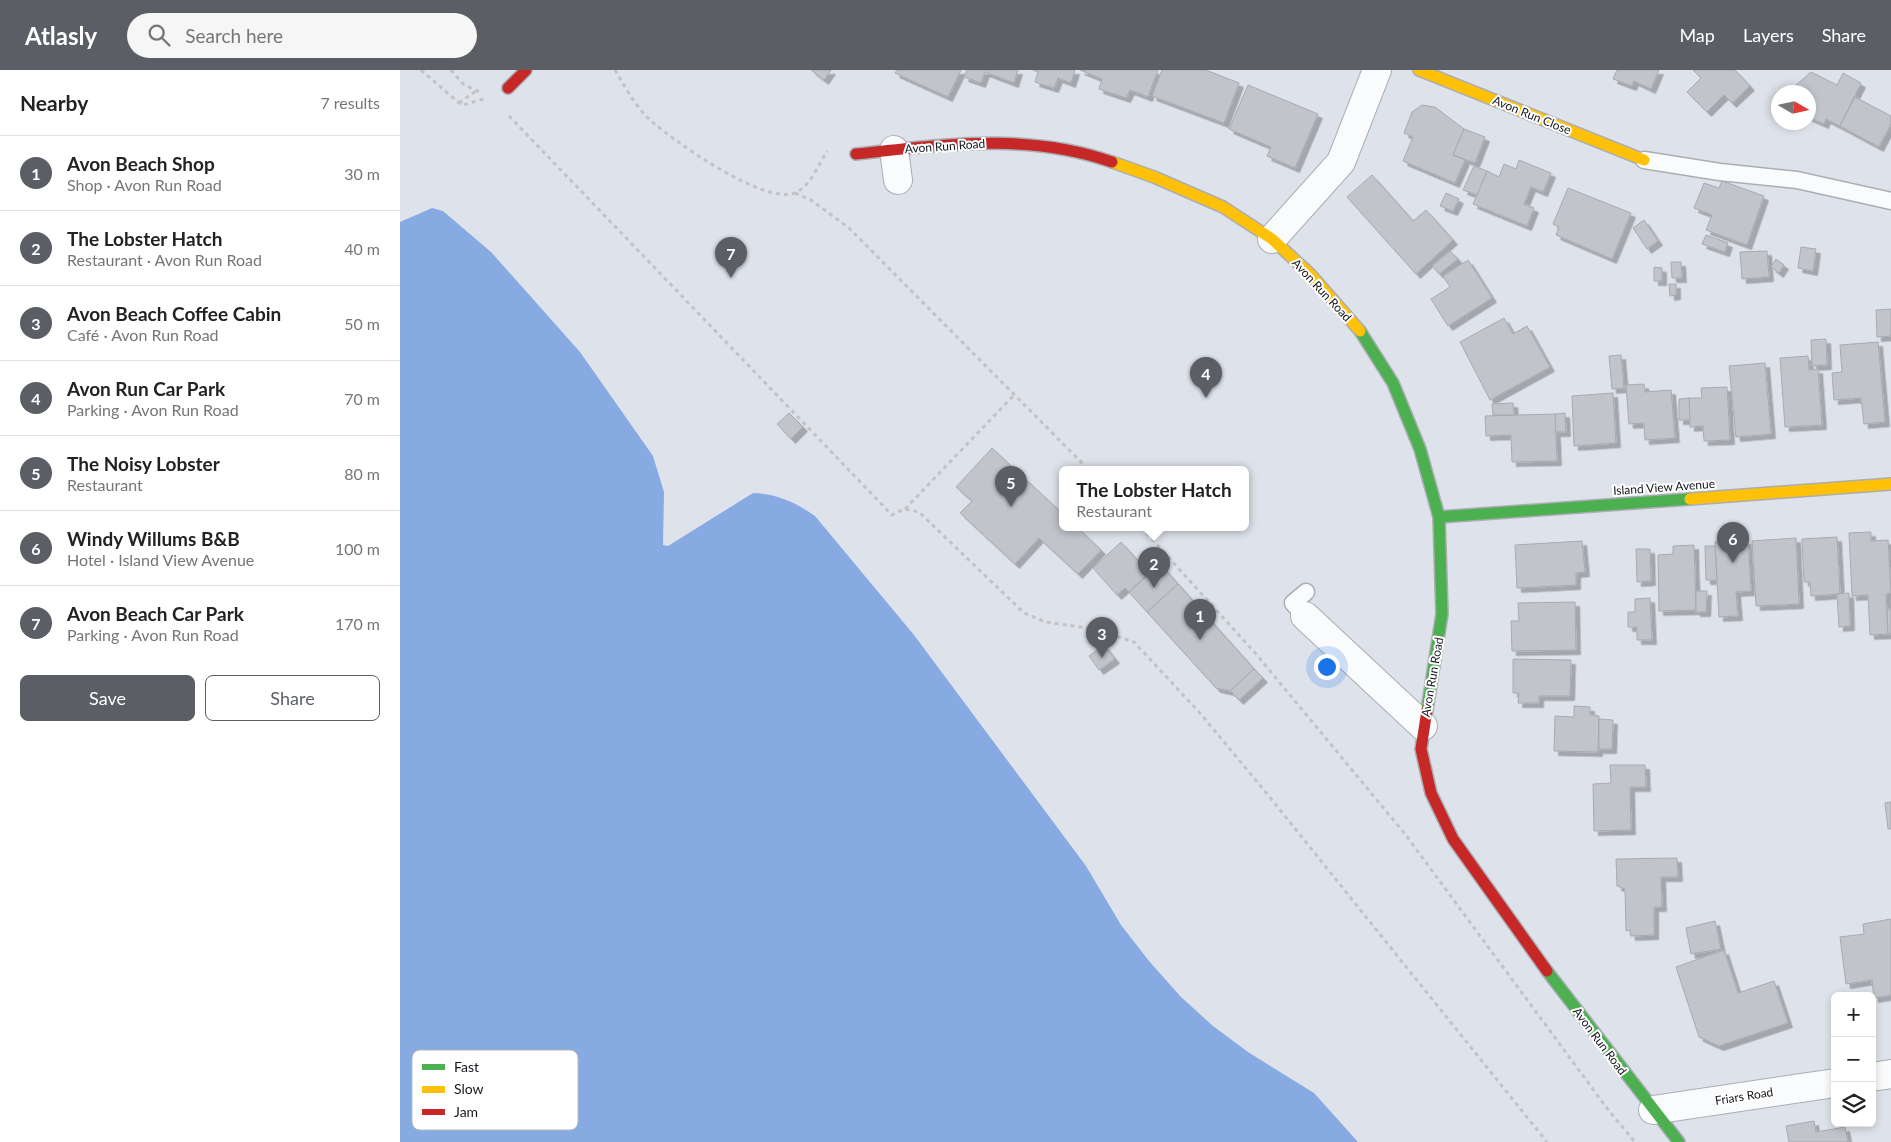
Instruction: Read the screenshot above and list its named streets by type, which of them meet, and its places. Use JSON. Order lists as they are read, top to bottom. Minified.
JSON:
{"streets":{"street":["Avon Run Close","Avon Run Road","Island View Avenue","Friars Road"]},"crossings":[["Avon Run Road","Island View Avenue"],["Avon Run Road","Friars Road"]],"legend":["Fast","Slow","Jam"],"north":"right","page":{"header":"Atlasly","search":"Search here","nav":["Map","Layers","Share"],"heading":["Nearby","7 results"],"list":[{"mark":"1","name":"Avon Beach Shop","note":"Shop · Avon Run Road","value":"30 m"},{"mark":"2","name":"The Lobster Hatch","note":"Restaurant · Avon Run Road","value":"40 m"},{"mark":"3","name":"Avon Beach Coffee Cabin","note":"Café · Avon Run Road","value":"50 m"},{"mark":"4","name":"Avon Run Car Park","note":"Parking · Avon Run Road","value":"70 m"},{"mark":"5","name":"The Noisy Lobster","note":"Restaurant","value":"80 m"},{"mark":"6","name":"Windy Willums B&B","note":"Hotel · Island View Avenue","value":"100 m"},{"mark":"7","name":"Avon Beach Car Park","note":"Parking · Avon Run Road","value":"170 m"}],"pins":["7","4","5","6","2","1","3"],"popup":["The Lobster Hatch","Restaurant"],"buttons":["Save","Share"],"map_buttons":["+","−"]}}
